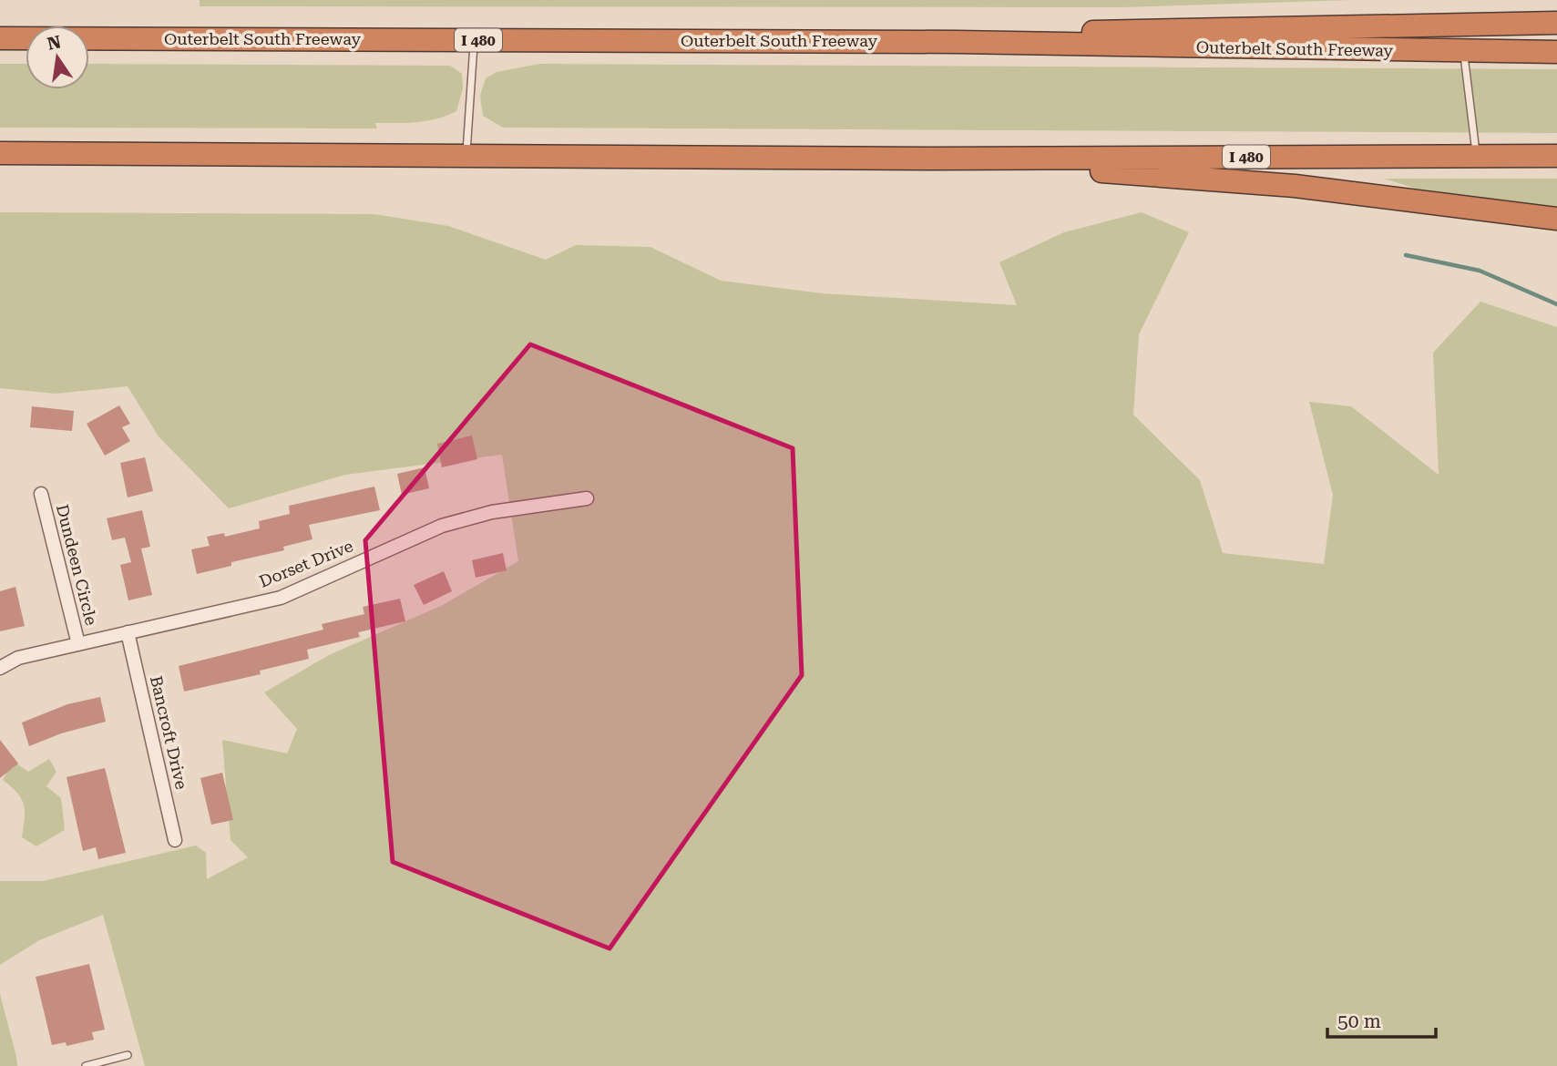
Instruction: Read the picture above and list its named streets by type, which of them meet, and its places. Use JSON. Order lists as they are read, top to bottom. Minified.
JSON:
{"streets":{"highway":["Outerbelt South Freeway","I 480"],"street":["Dorset Drive","Dundeen Circle","Bancroft Drive"]},"crossings":[["Dorset Drive","Dundeen Circle"],["Dorset Drive","Bancroft Drive"]],"scale_bar":"50 m","north":"top"}
